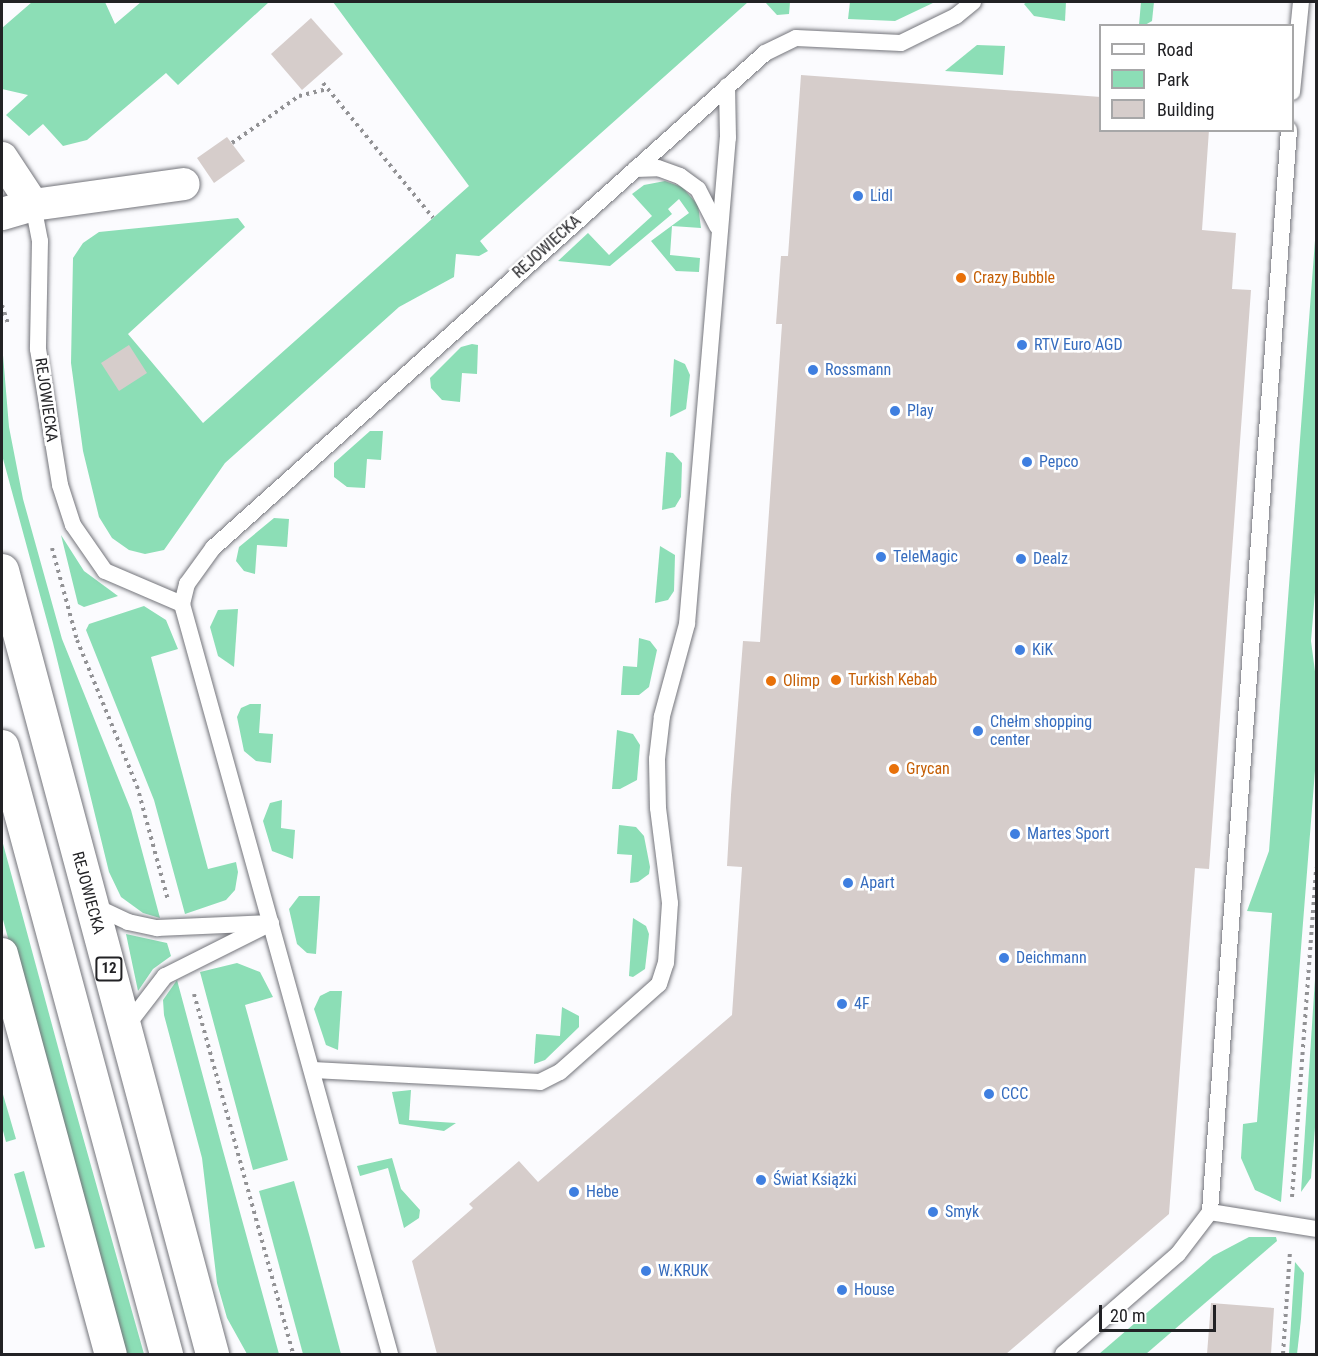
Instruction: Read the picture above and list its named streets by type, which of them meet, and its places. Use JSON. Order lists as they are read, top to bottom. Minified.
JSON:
{"streets":{"highway":["REJOWIECKA","12"]},"places":["Lidl","Crazy Bubble","RTV Euro AGD","Rossmann","Play","Pepco","TeleMagic","Dealz","KiK","Turkish Kebab","Olimp","Chełm shopping center","Grycan","Martes Sport","Apart","Deichmann","4F","CCC","Świat Książki","Hebe","Smyk","W.KRUK","House"],"legend":["Road","Park","Building"],"scale_bar":"20 m"}
